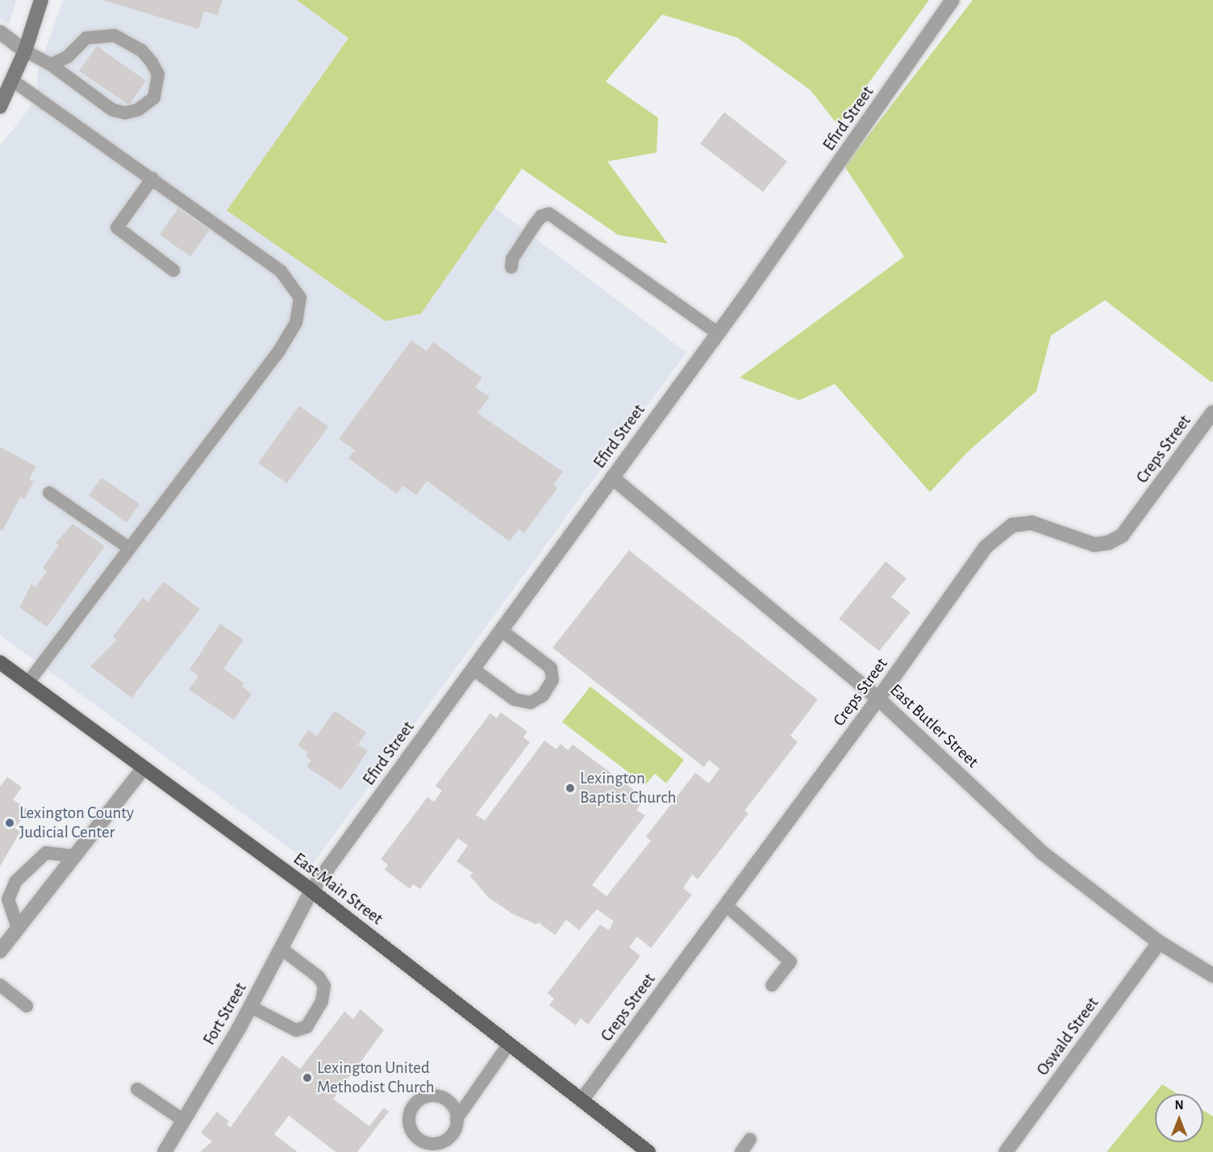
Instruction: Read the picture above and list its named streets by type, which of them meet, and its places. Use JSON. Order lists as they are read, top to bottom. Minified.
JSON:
{"streets":{"main road":["East Main Street"],"street":["Efird Street","Creps Street","East Butler Street","Fort Street","Oswald Street"]},"crossings":[["Efird Street","East Butler Street"],["Efird Street","East Main Street"],["Efird Street","Fort Street"],["Creps Street","East Butler Street"],["Creps Street","East Main Street"],["East Butler Street","Oswald Street"],["East Main Street","Fort Street"]],"places":["Lexington Baptist Church","Lexington County Judicial Center","Lexington United Methodist Church"],"north":"top"}
